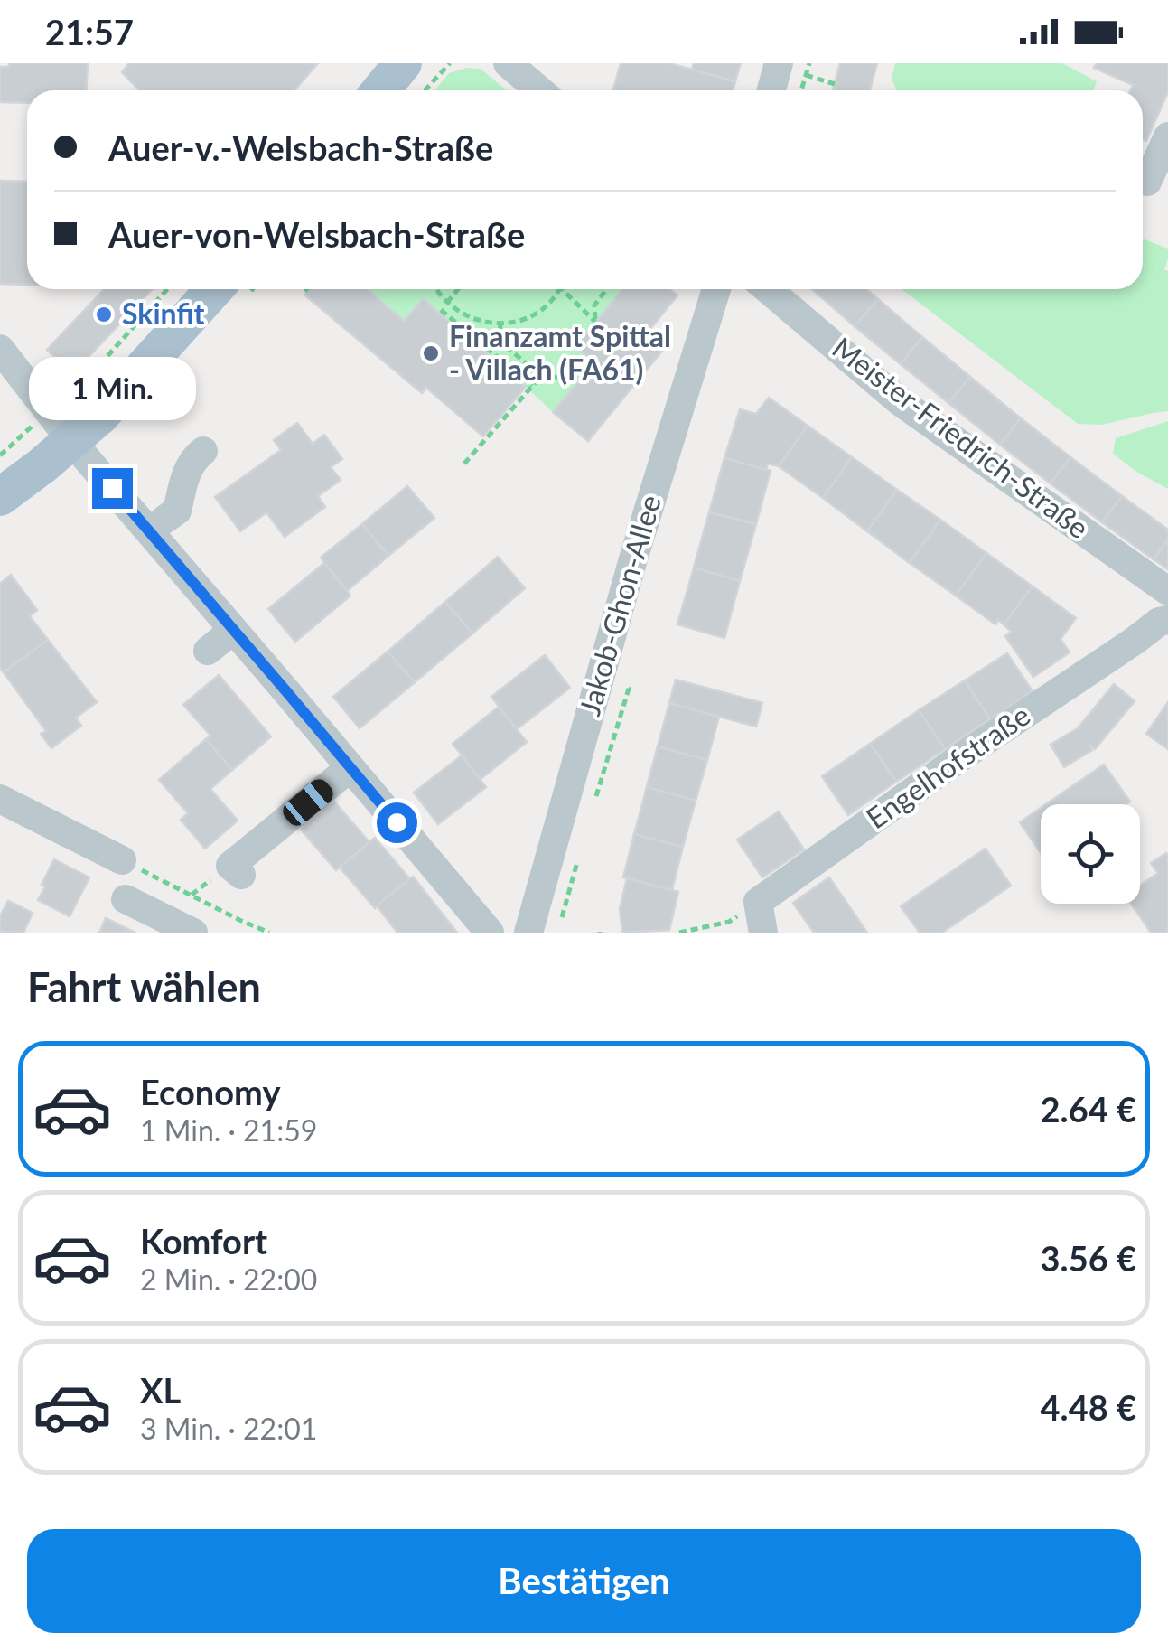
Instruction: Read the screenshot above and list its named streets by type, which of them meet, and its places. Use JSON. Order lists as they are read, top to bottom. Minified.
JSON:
{"streets":{"street":["Meister-Friedrich-Straße","Jakob-Ghon-Allee","Engelhofstraße"]},"places":["Skinfit","Finanzamt Spittal - Villach (FA61)"],"page":{"status":"21:57","banner":["Auer-v.-Welsbach-Straße","Auer-von-Welsbach-Straße"],"bubble":"1 Min.","heading":"Fahrt wählen","list":[{"name":"Economy","note":"1 Min. · 21:59","value":"2.64 €"},{"name":"Komfort","note":"2 Min. · 22:00","value":"3.56 €"},{"name":"XL","note":"3 Min. · 22:01","value":"4.48 €"}],"buttons":"Bestätigen"}}
